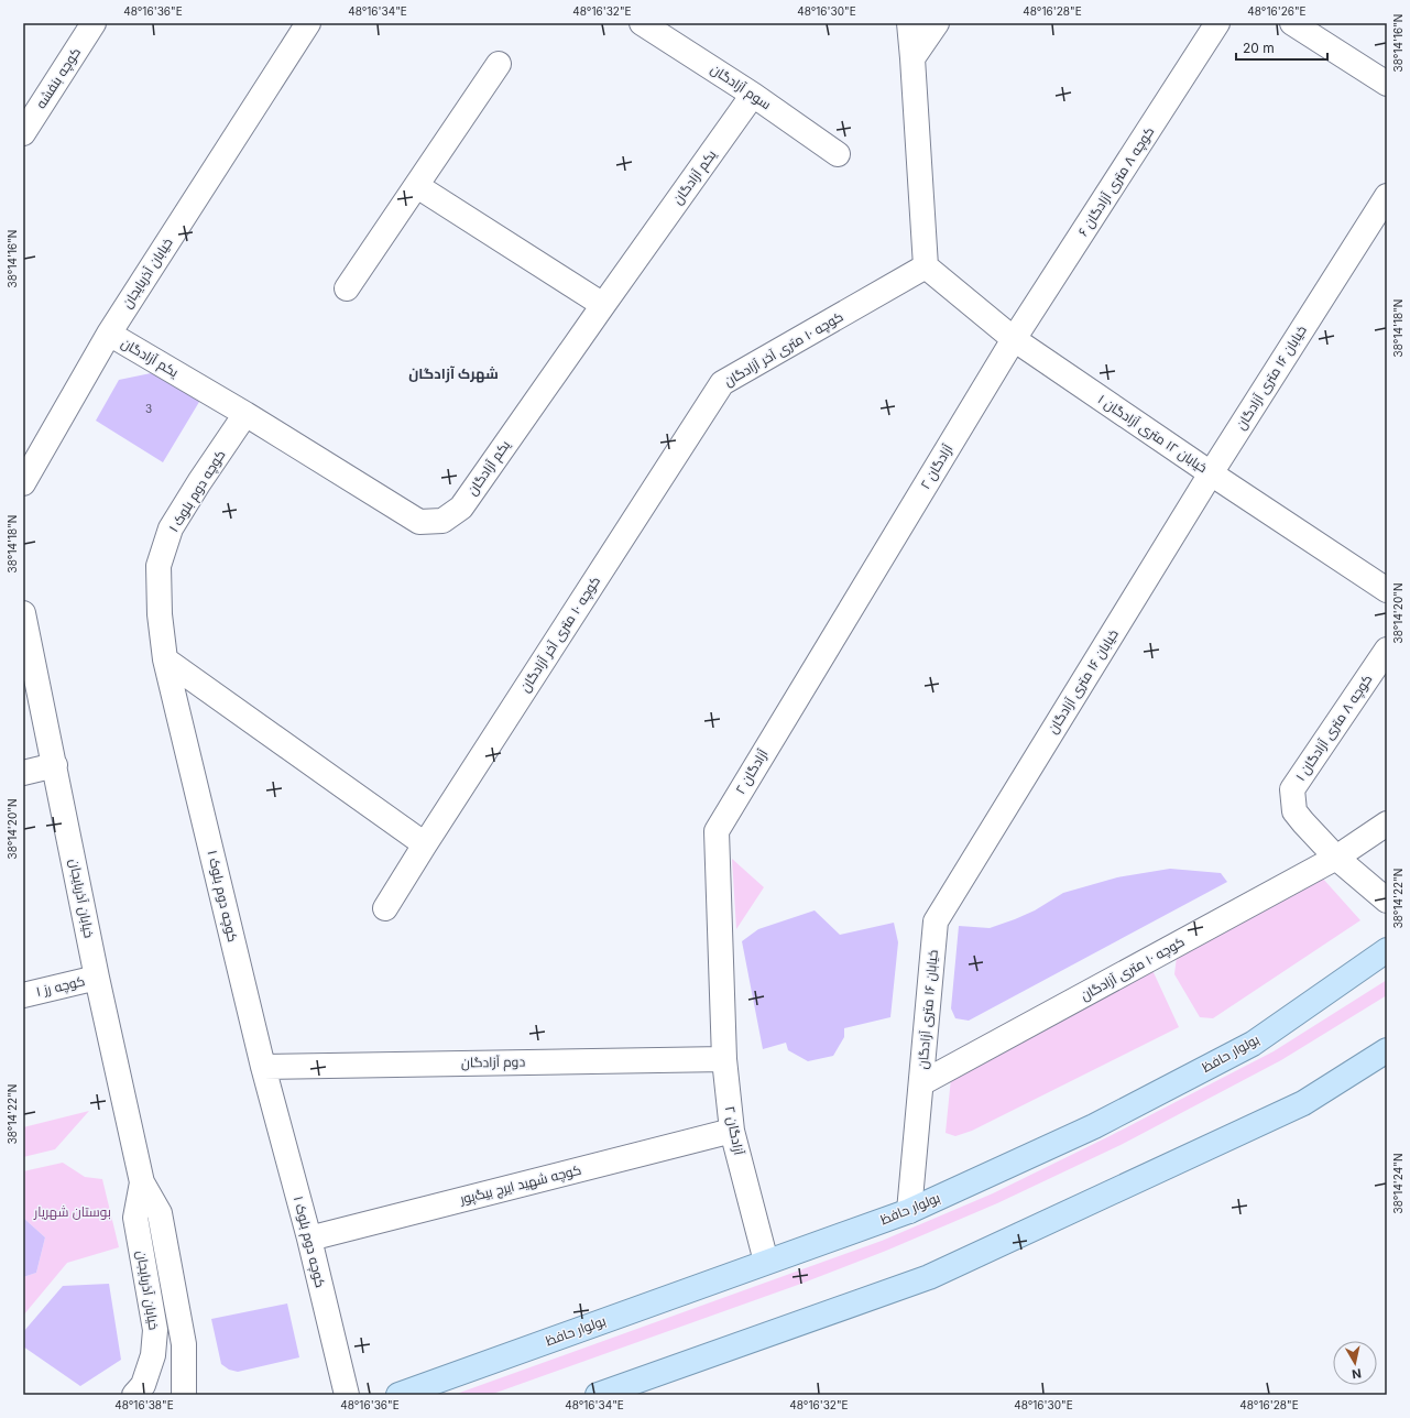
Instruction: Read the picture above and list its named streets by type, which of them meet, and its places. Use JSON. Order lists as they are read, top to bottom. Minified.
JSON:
{"streets":{"main road":["بولوار حافظ"],"street":["کوچه بنفشه","سوم آزادگان","یکم آزادگان","کوچه ۸ متری آزادگان ۶","خیابان آذربایجان","کوچه ۱۰ متری آخر آزادگان","خیابان ۱۶ متری آزادگان","خیابان ۱۲ متری آزادگان ۱","آزادگان ۲","کوچه دوم بلوک ۱","کوچه ۸ متری آزادگان ۱","کوچه ۱۰ متری آزادگان","کوچه رز ۱","دوم آزادگان","کوچه شهید ایرج بیگ‌پور"]},"crossings":[["سوم آزادگان","یکم آزادگان"],["یکم آزادگان","خیابان آذربایجان"],["یکم آزادگان","کوچه دوم بلوک ۱"],["کوچه ۸ متری آزادگان ۶","خیابان ۱۲ متری آزادگان ۱"],["کوچه ۸ متری آزادگان ۶","آزادگان ۲"],["خیابان آذربایجان","کوچه رز ۱"],["کوچه ۱۰ متری آخر آزادگان","خیابان ۱۲ متری آزادگان ۱"],["خیابان ۱۶ متری آزادگان","خیابان ۱۲ متری آزادگان ۱"],["خیابان ۱۶ متری آزادگان","کوچه ۱۰ متری آزادگان"],["خیابان ۱۶ متری آزادگان","بولوار حافظ"],["خیابان ۱۲ متری آزادگان ۱","آزادگان ۲"],["آزادگان ۲","بولوار حافظ"],["آزادگان ۲","دوم آزادگان"],["آزادگان ۲","کوچه شهید ایرج بیگ‌پور"],["کوچه دوم بلوک ۱","دوم آزادگان"],["کوچه دوم بلوک ۱","کوچه شهید ایرج بیگ‌پور"],["کوچه ۸ متری آزادگان ۱","کوچه ۱۰ متری آزادگان"]],"districts":["شهرک آزادگان"],"parks":["بوستان شهریار"],"house_numbers":["3"],"scale_bar":"20 m","north":"bottom","coordinates":["48°16'36\"E","48°16'34\"E","48°16'32\"E","48°16'30\"E","48°16'28\"E","48°16'26\"E","38°14'16\"N","38°14'18\"N","38°14'20\"N","38°14'22\"N","38°14'24\"N","48°16'38\"E"]}
